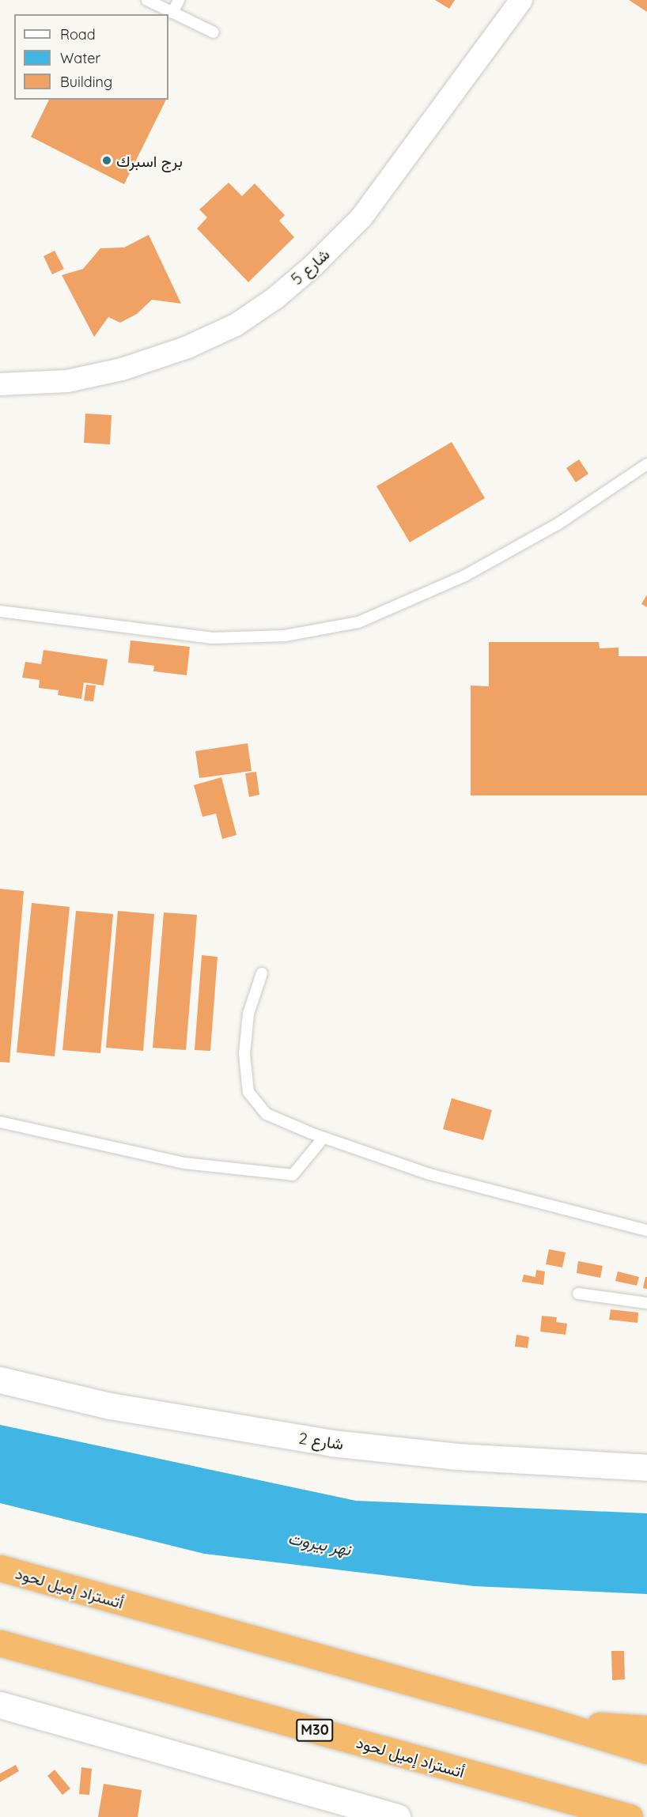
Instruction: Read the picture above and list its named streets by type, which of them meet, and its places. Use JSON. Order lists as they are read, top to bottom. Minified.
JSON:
{"streets":{"highway":["أتستراد إميل لحود","M30"],"street":["شارع 5","شارع 2"]},"water":["نهر بيروت"],"places":["برج اسبرك"],"legend":["Road","Water","Building"]}
